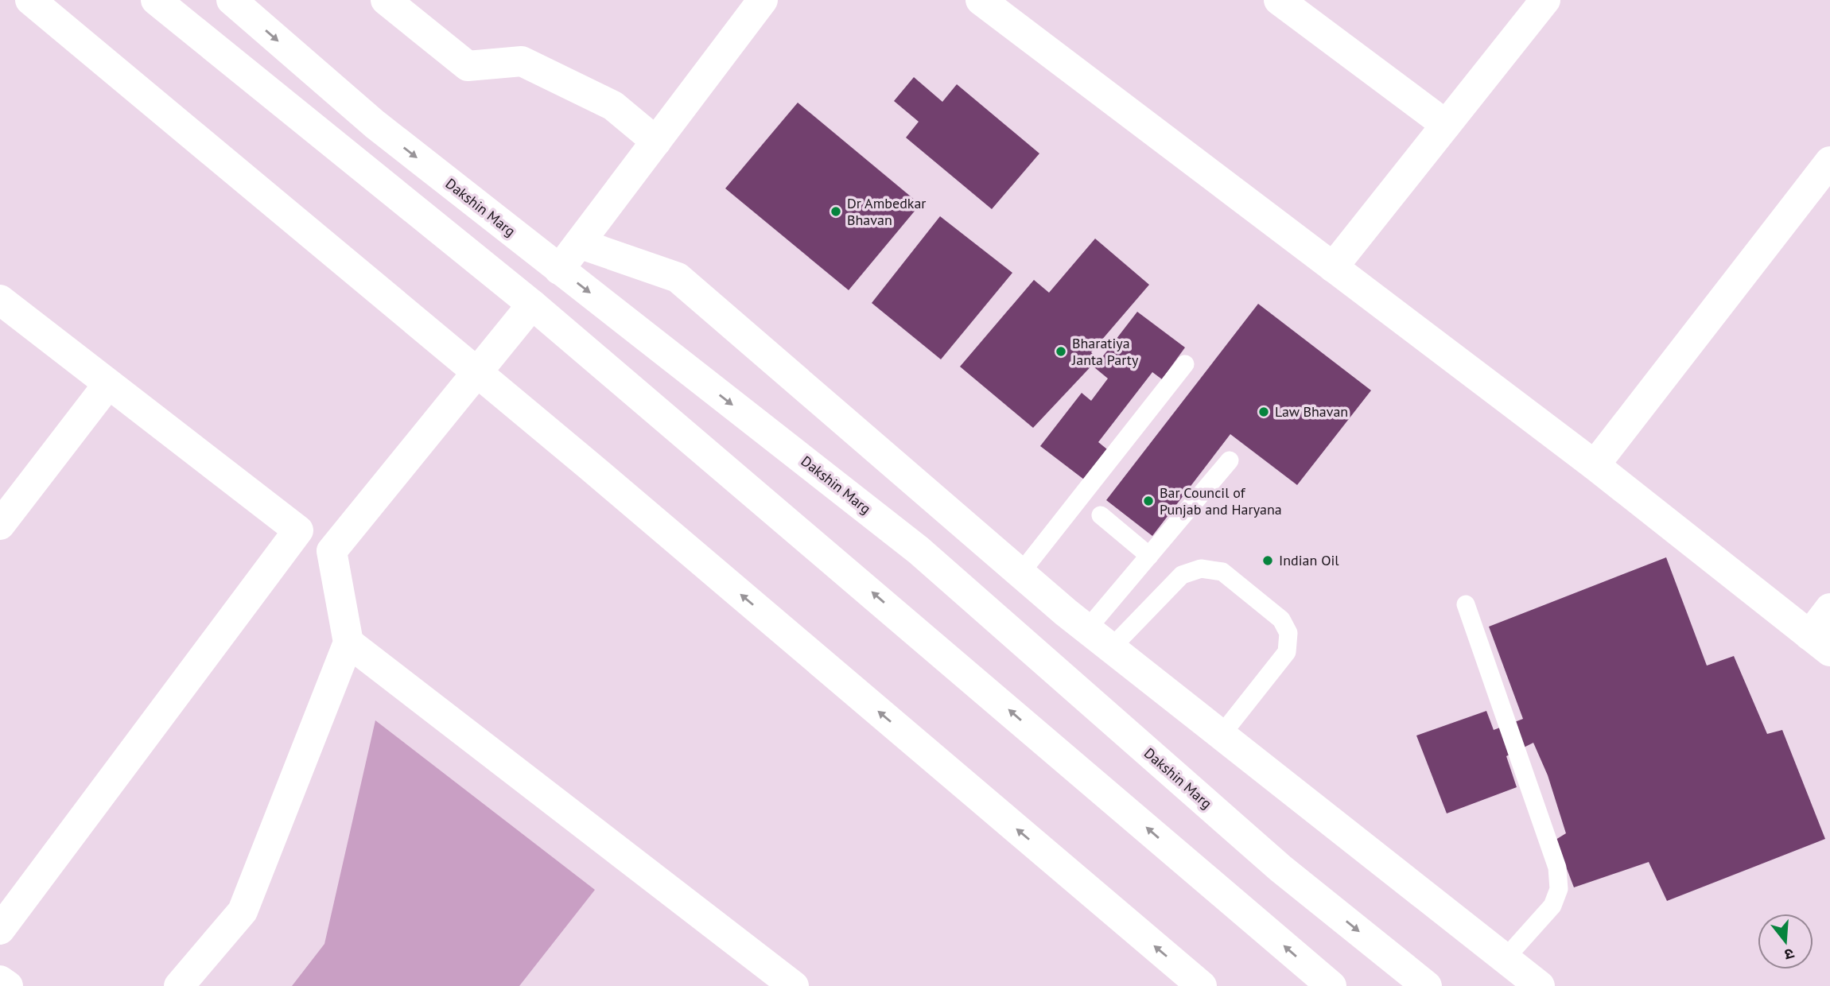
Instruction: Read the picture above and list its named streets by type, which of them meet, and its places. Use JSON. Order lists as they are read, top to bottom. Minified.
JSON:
{"streets":{"street":["Dakshin Marg"]},"places":["Dr Ambedkar Bhavan","Bharatiya Janta Party","Law Bhavan","Bar Council of Punjab and Haryana","Indian Oil"],"north":"bottom"}
